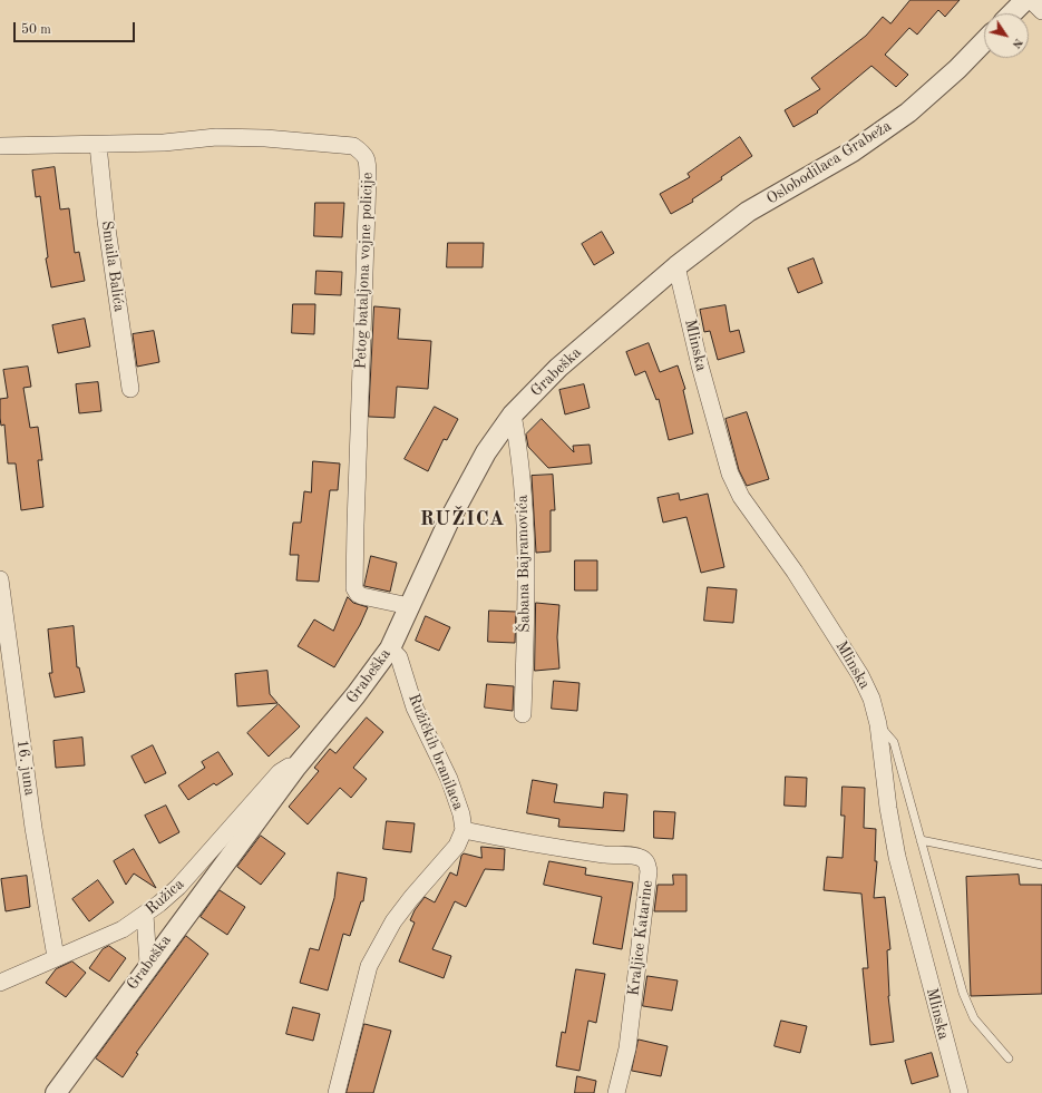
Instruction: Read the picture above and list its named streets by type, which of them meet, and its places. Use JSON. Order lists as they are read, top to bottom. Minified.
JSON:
{"streets":{"street":["Oslobodilaca Grabeža","Smaila Balića","Petog bataljona vojne policije","Mlinska","Grabeška","Šabana Bajramovića","Ružičkih branilaca","16. juna","Ružica","Kraljice Katarine"]},"crossings":[["Oslobodilaca Grabeža","Mlinska"],["Oslobodilaca Grabeža","Grabeška"],["Smaila Balića","Petog bataljona vojne policije"],["Petog bataljona vojne policije","Grabeška"],["Mlinska","Grabeška"],["Grabeška","Šabana Bajramovića"],["Grabeška","Ružičkih branilaca"],["Grabeška","Ružica"],["Ružičkih branilaca","Kraljice Katarine"],["16. juna","Ružica"]],"districts":["RUŽICA"],"scale_bar":"50 m","north":"bottom right"}
